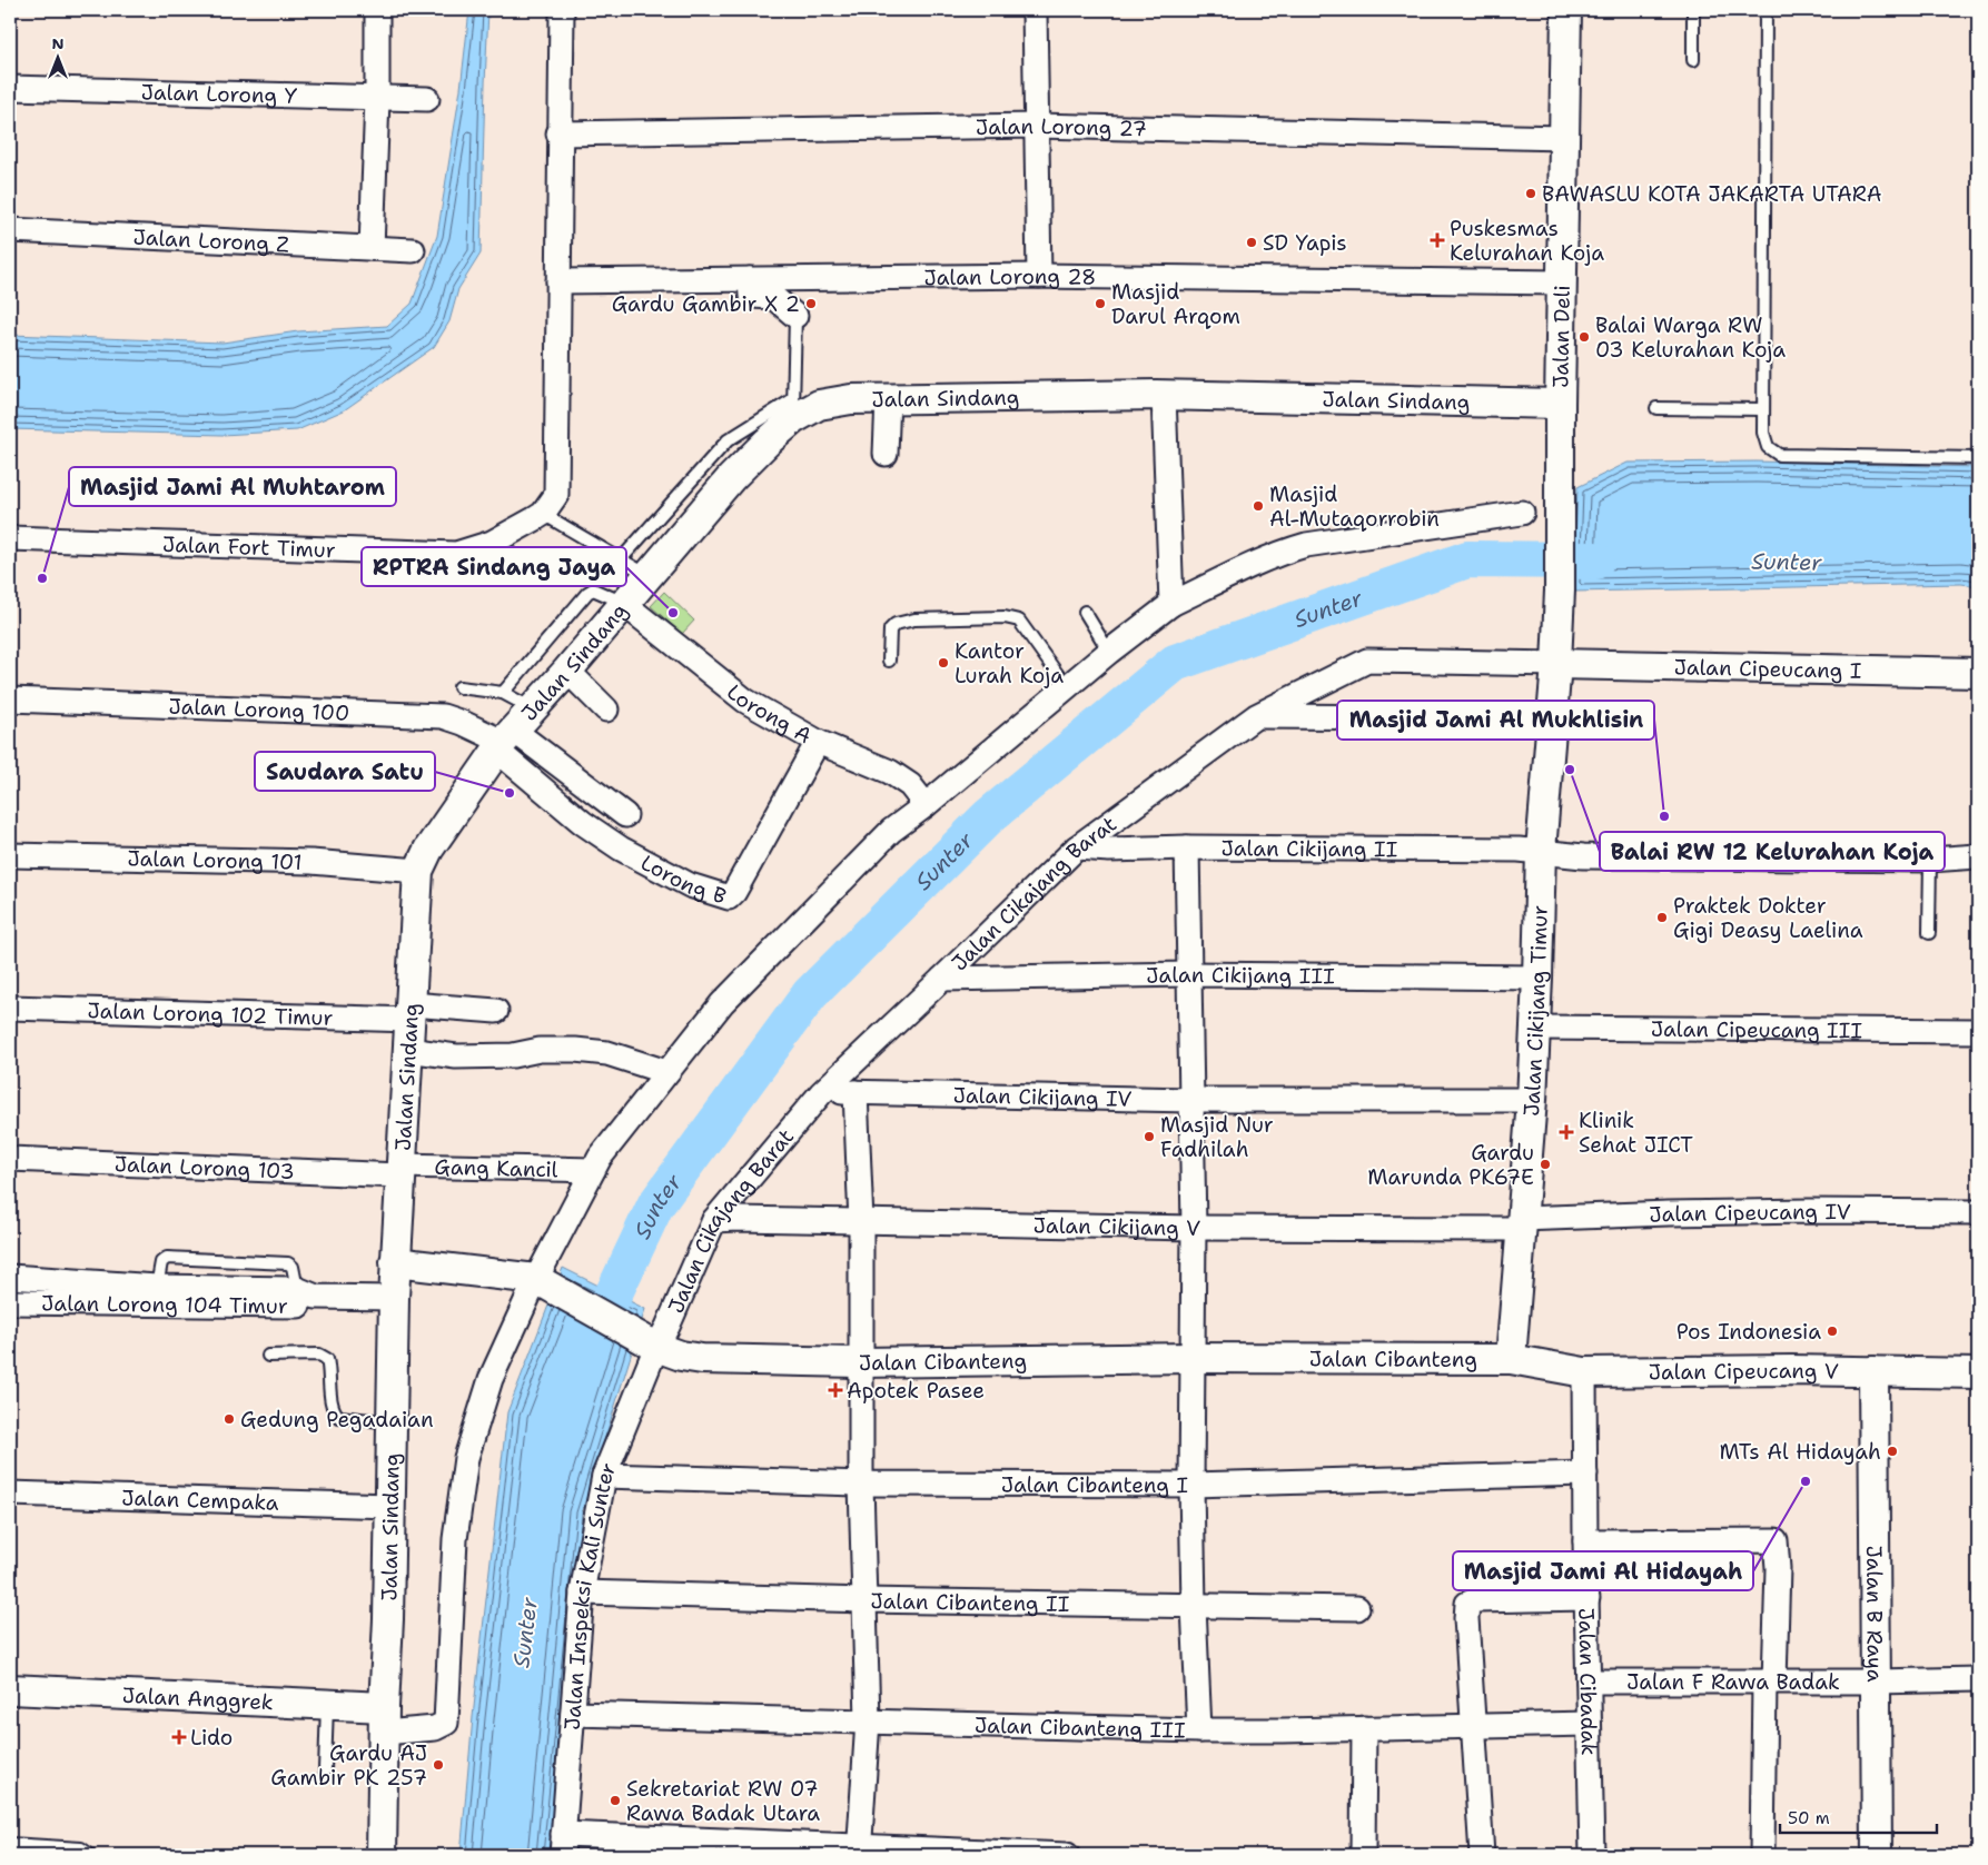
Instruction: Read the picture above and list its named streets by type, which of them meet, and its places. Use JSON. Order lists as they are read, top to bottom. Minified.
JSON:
{"streets":{"street":["Jalan Lorong Y","Jalan Lorong 27","Jalan Lorong Z","Jalan Lorong 28","Jalan Deli","Jalan Sindang","Jalan Fort Timur","Jalan Cipeucang I","Jalan Lorong 100","Lorong A","Jalan Cikijang II","Jalan Lorong 101","Lorong B","Jalan Cikajang Barat","Jalan Cikijang III","Jalan Cikijang Timur","Jalan Lorong 102 Timur","Jalan Cipeucang III","Jalan Cikijang IV","Jalan Lorong 103","Gang Kancil","Jalan Cipeucang IV","Jalan Cikijang V","Jalan Lorong 104 Timur","Jalan Cibanteng","Jalan Cipeucang V","Jalan Cibanteng I","Jalan Cempaka","Jalan Inspeksi Kali Sunter","Jalan Cibanteng II","Jalan B Raya","Jalan Cibadak","Jalan F Rawa Badak","Jalan Anggrek","Jalan Cibanteng III"]},"crossings":[["Jalan Lorong 27","Jalan Deli"],["Jalan Lorong 28","Jalan Deli"],["Jalan Deli","Jalan Sindang"],["Jalan Deli","Jalan Cipeucang I"],["Jalan Deli","Jalan Cikajang Barat"],["Jalan Deli","Jalan Cikijang Timur"],["Jalan Sindang","Jalan Lorong 100"],["Jalan Sindang","Lorong A"],["Jalan Sindang","Jalan Lorong 101"],["Jalan Sindang","Lorong B"],["Jalan Sindang","Jalan Lorong 102 Timur"],["Jalan Sindang","Jalan Lorong 103"],["Jalan Sindang","Gang Kancil"],["Jalan Sindang","Jalan Lorong 104 Timur"],["Jalan Sindang","Jalan Cibanteng"],["Jalan Sindang","Jalan Cempaka"],["Jalan Sindang","Jalan Anggrek"],["Jalan Cipeucang I","Jalan Cikajang Barat"],["Jalan Cipeucang I","Jalan Cikijang Timur"],["Jalan Lorong 100","Lorong B"],["Lorong A","Lorong B"],["Jalan Cikijang II","Jalan Cikajang Barat"],["Jalan Cikijang II","Jalan Cikijang Timur"],["Jalan Cikajang Barat","Jalan Cikijang III"],["Jalan Cikajang Barat","Jalan Cikijang Timur"],["Jalan Cikajang Barat","Jalan Cikijang IV"],["Jalan Cikajang Barat","Jalan Cikijang V"],["Jalan Cikajang Barat","Jalan Cibanteng"],["Jalan Cikajang Barat","Jalan Inspeksi Kali Sunter"],["Jalan Cikijang III","Jalan Cikijang Timur"],["Jalan Cikijang Timur","Jalan Cipeucang III"],["Jalan Cikijang Timur","Jalan Cikijang IV"],["Jalan Cikijang Timur","Jalan Cipeucang IV"],["Jalan Cikijang Timur","Jalan Cikijang V"],["Jalan Cikijang Timur","Jalan Cibanteng"],["Jalan Cikijang Timur","Jalan Cipeucang V"],["Jalan Lorong 103","Gang Kancil"],["Jalan Cipeucang IV","Jalan Cikijang V"],["Jalan Cibanteng","Jalan Cipeucang V"],["Jalan Cibanteng","Jalan Inspeksi Kali Sunter"],["Jalan Cipeucang V","Jalan B Raya"],["Jalan Cipeucang V","Jalan Cibadak"],["Jalan Cibanteng I","Jalan Inspeksi Kali Sunter"],["Jalan Cibanteng I","Jalan Cibadak"],["Jalan Inspeksi Kali Sunter","Jalan Cibanteng II"],["Jalan Inspeksi Kali Sunter","Jalan Cibanteng III"],["Jalan B Raya","Jalan F Rawa Badak"],["Jalan Cibadak","Jalan F Rawa Badak"],["Jalan Cibadak","Jalan Cibanteng III"]],"water":["Sunter"],"places":{"other":["BAWASLU KOTA JAKARTA UTARA","SD Yapis","Gardu Gambir X 2","Masjid Darul Arqom","Balai Warga RW 03 Kelurahan Koja","Masjid Al-Mutaqorrobin","Masjid Jami Al Muhtarom","RPTRA Sindang Jaya","Kantor Lurah Koja","Balai RW 12 Kelurahan Koja","Saudara Satu","Masjid Jami Al Mukhlisin","Praktek Dokter Gigi Deasy Laelina","Masjid Nur Fadhilah","Gardu Marunda PK67E","Pos Indonesia","Gedung Pegadaian","MTs Al Hidayah","Masjid Jami Al Hidayah","Gardu AJ Gambir PK 257","Sekretariat RW 07 Rawa Badak Utara"],"health":["Puskesmas Kelurahan Koja","Klinik Sehat JICT","Apotek Pasee","Lido"]},"scale_bar":"50 m","north":"top"}
